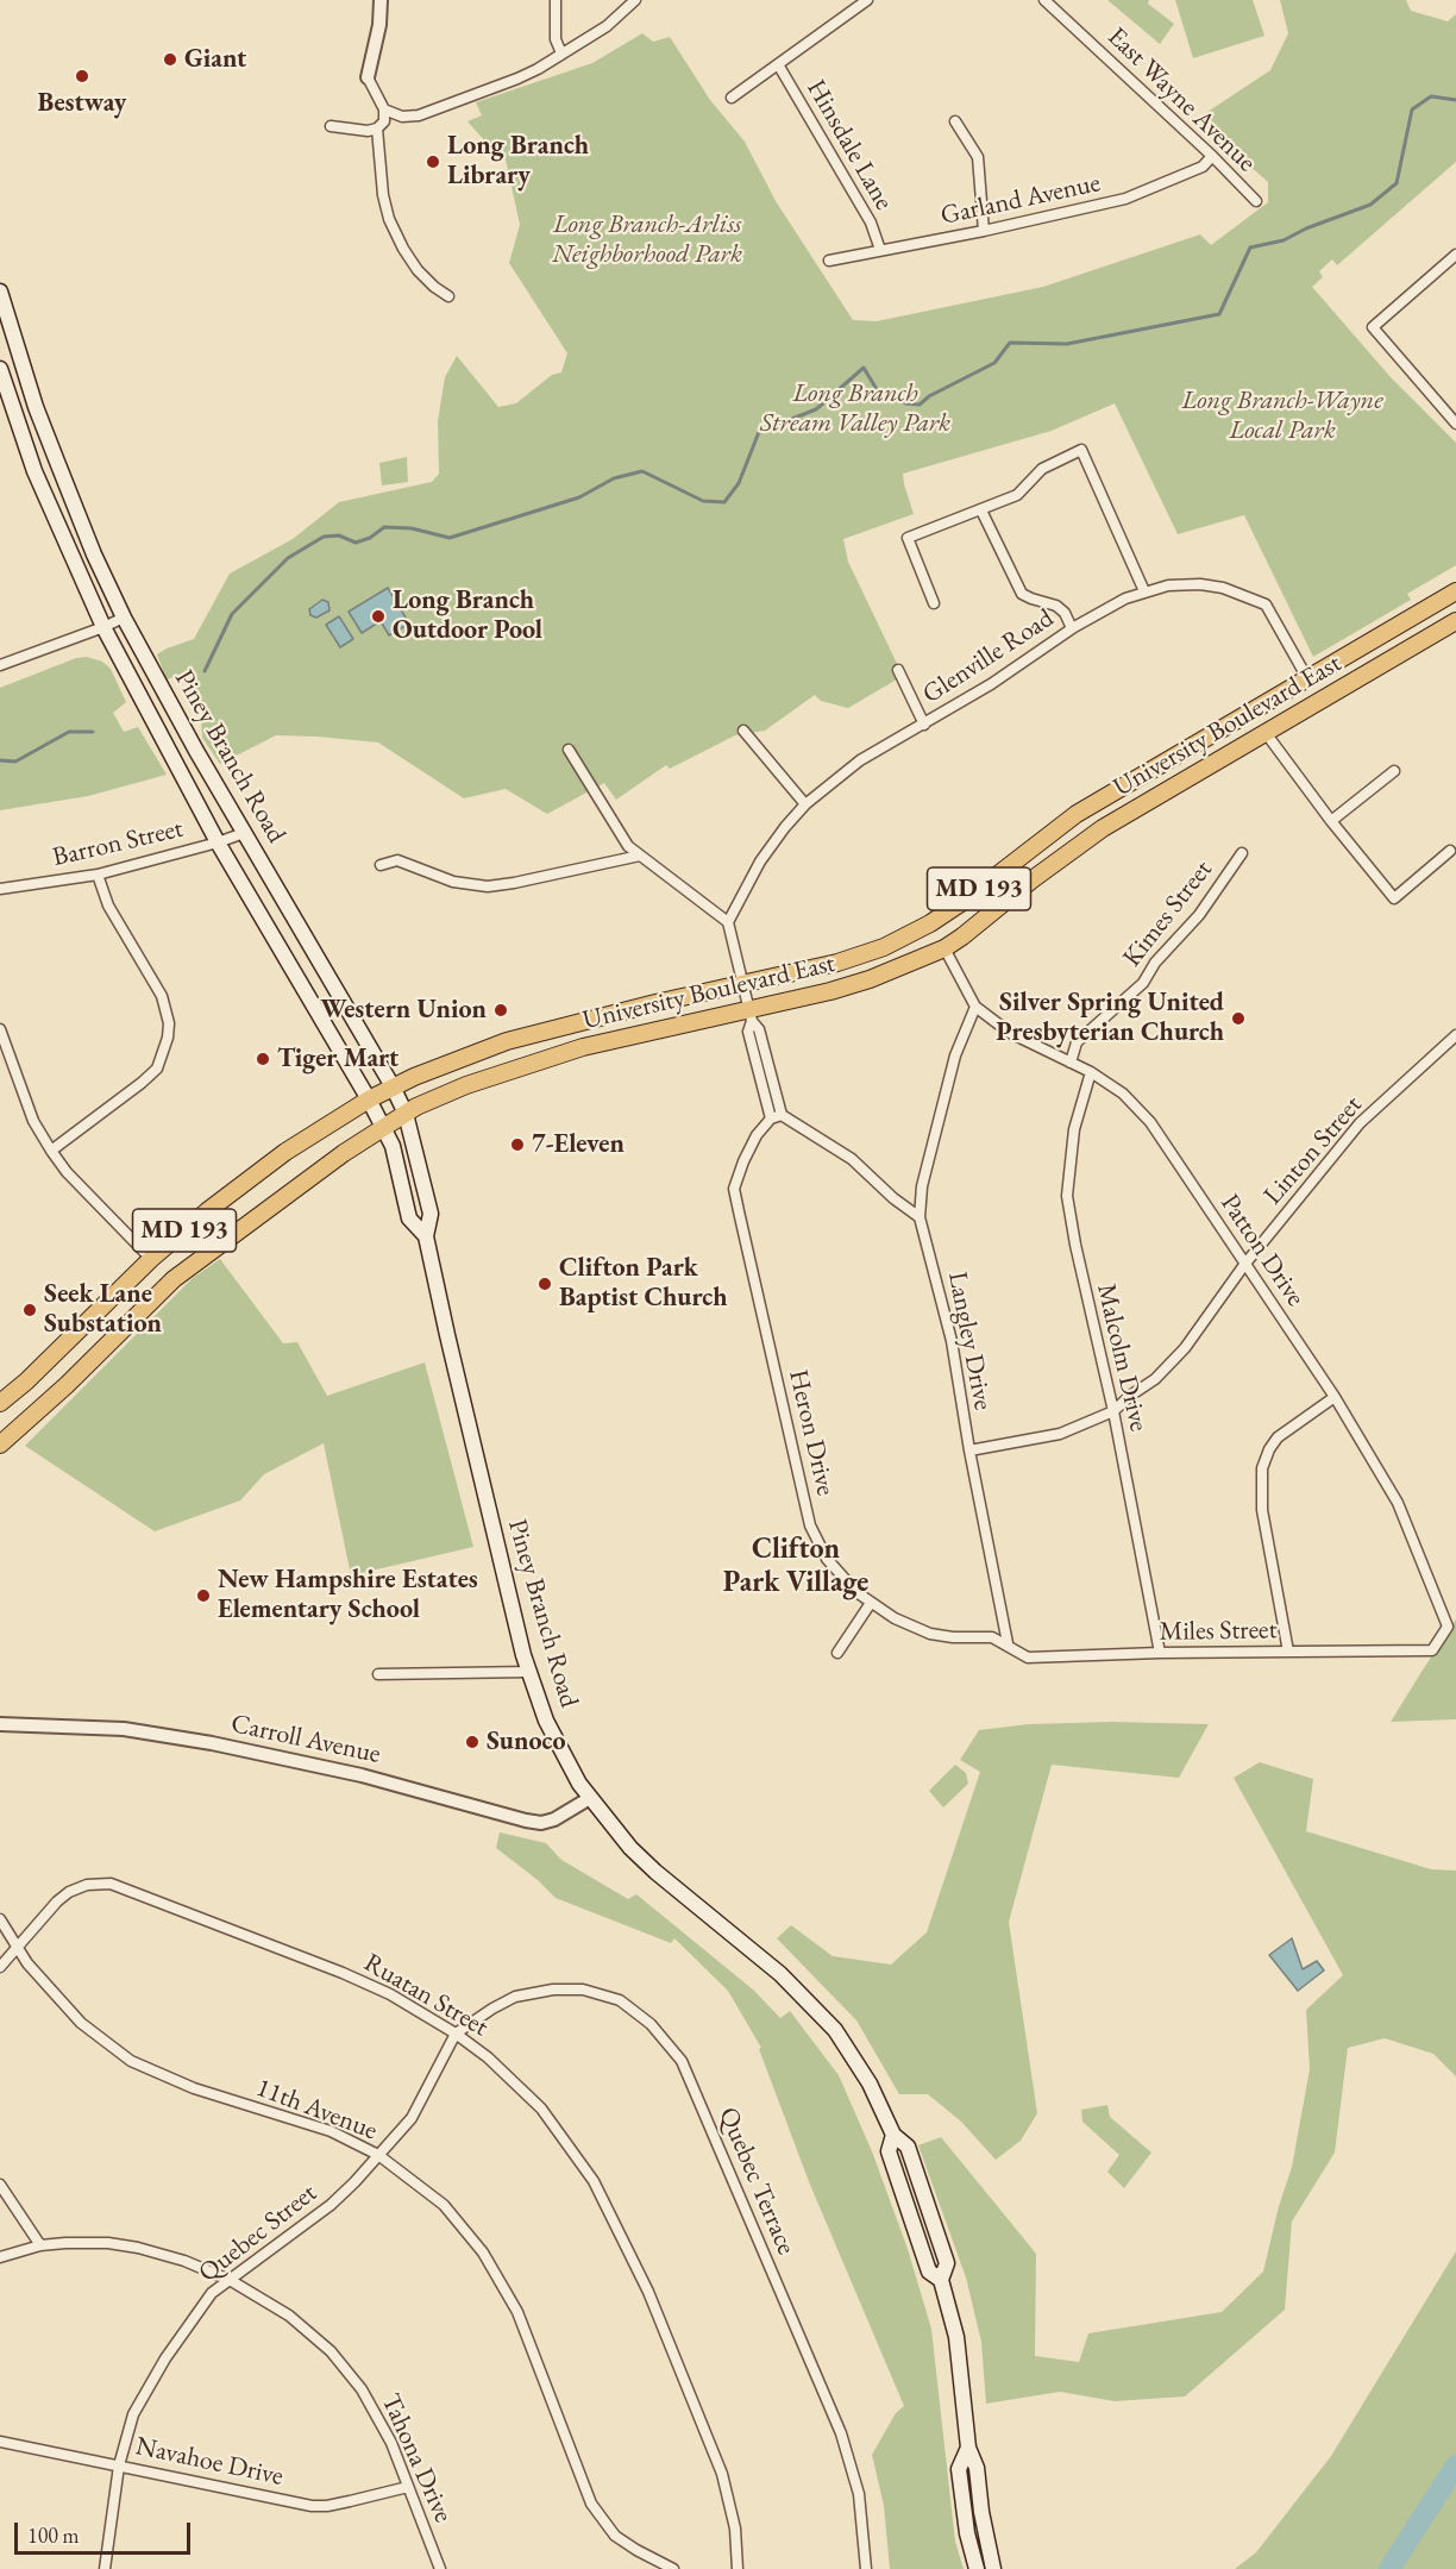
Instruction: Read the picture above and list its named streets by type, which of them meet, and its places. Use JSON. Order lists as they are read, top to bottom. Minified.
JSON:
{"streets":{"main road":["University Boulevard East","Piney Branch Road","MD 193"],"street":["East Wayne Avenue","Hinsdale Lane","Garland Avenue","Glenville Road","Barron Street","Kimes Street","Linton Street","Patton Drive","Langley Drive","Malcolm Drive","Heron Drive","Miles Street","Carroll Avenue","Ruatan Street","11th Avenue","Quebec Terrace","Quebec Street","Tahona Drive","Navahoe Drive"]},"crossings":[["East Wayne Avenue","Garland Avenue"],["Hinsdale Lane","Garland Avenue"],["Glenville Road","University Boulevard East"],["University Boulevard East","Piney Branch Road"],["University Boulevard East","Patton Drive"],["Piney Branch Road","Barron Street"],["Piney Branch Road","Carroll Avenue"],["Kimes Street","Patton Drive"],["Linton Street","Patton Drive"],["Linton Street","Langley Drive"],["Linton Street","Malcolm Drive"],["Patton Drive","Malcolm Drive"],["Patton Drive","Miles Street"],["Langley Drive","Heron Drive"],["Langley Drive","Miles Street"],["Malcolm Drive","Miles Street"],["Heron Drive","Miles Street"],["Ruatan Street","11th Avenue"],["Ruatan Street","Quebec Terrace"],["Ruatan Street","Quebec Street"],["11th Avenue","Quebec Street"],["Quebec Terrace","Quebec Street"],["Quebec Street","Tahona Drive"],["Quebec Street","Navahoe Drive"],["Tahona Drive","Navahoe Drive"]],"districts":["Clifton Park Village"],"parks":["Long Branch-Arliss Neighborhood Park","Long Branch Stream Valley Park","Long Branch-Wayne Local Park"],"places":["Giant","Bestway","Long Branch Library","Long Branch Outdoor Pool","Western Union","Silver Spring United Presbyterian Church","Tiger Mart","7-Eleven","Clifton Park Baptist Church","Seek Lane Substation","New Hampshire Estates Elementary School","Sunoco"],"scale_bar":"100 m"}
